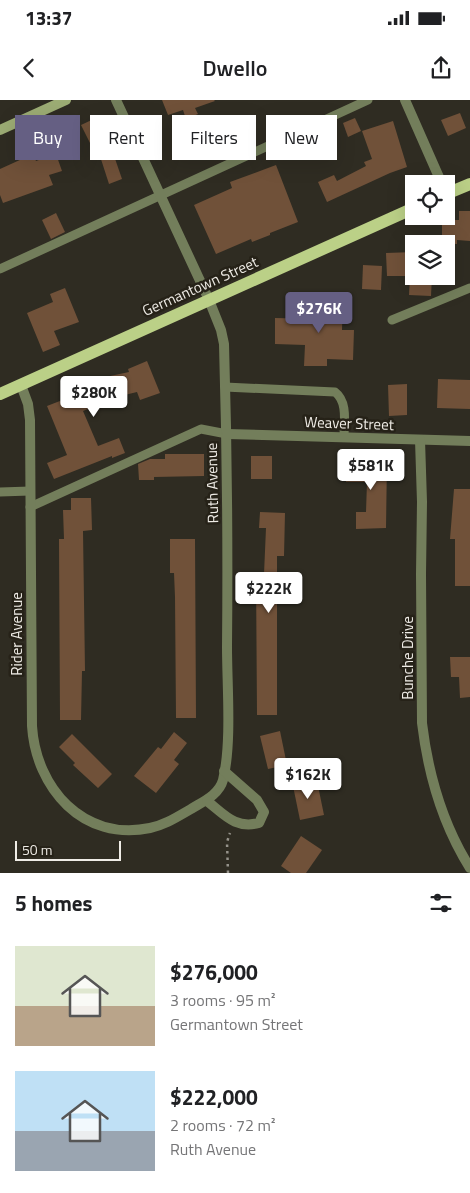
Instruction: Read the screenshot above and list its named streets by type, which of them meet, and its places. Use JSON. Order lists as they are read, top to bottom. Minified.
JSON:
{"streets":{"main road":["Germantown Street"],"street":["Weaver Street","Ruth Avenue","Rider Avenue","Bunche Drive"]},"crossings":[["Germantown Street","Ruth Avenue"],["Germantown Street","Rider Avenue"],["Weaver Street","Ruth Avenue"],["Weaver Street","Bunche Drive"],["Ruth Avenue","Rider Avenue"]],"scale_bar":"50 m","page":{"status":"13:37","header":"Dwello","chip":["Buy","Rent","Filters","New"],"price":["$276K","$280K","$581K","$222K","$162K"],"scale":"50 m","heading":"5 homes","list":[{"name":"$276,000","note":"3 rooms · 95 m² · Germantown Street"},{"name":"$222,000","note":"2 rooms · 72 m² · Ruth Avenue"}]}}
